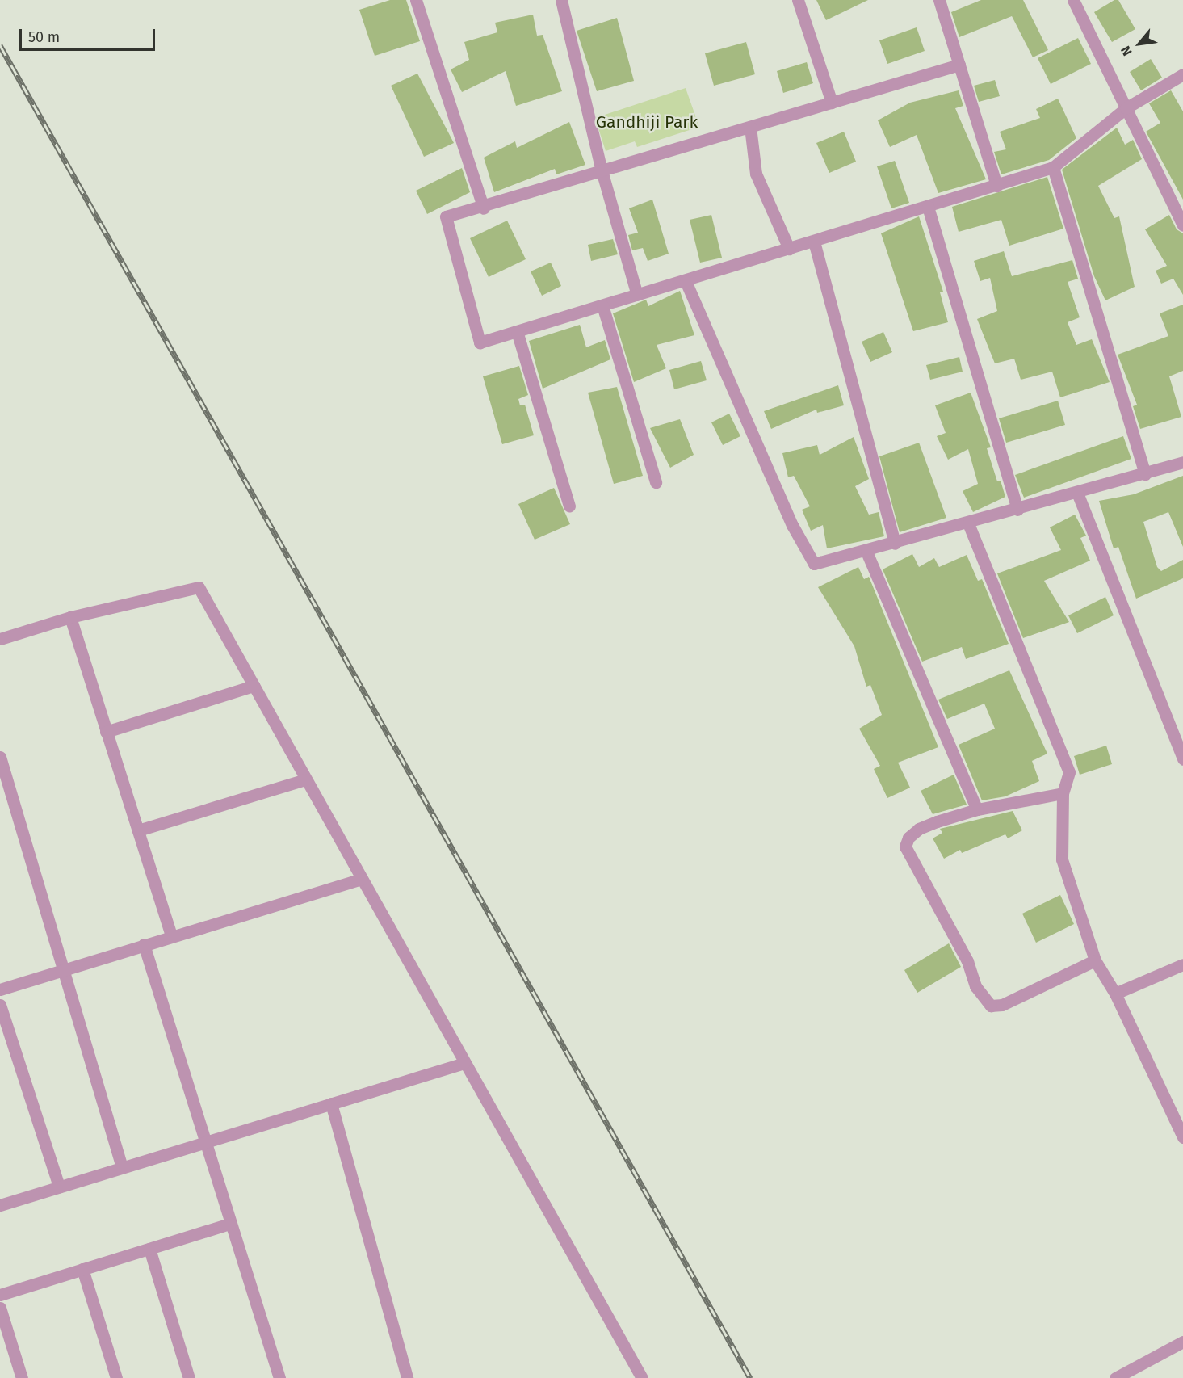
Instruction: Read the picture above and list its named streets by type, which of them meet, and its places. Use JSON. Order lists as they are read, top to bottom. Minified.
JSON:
{"parks":["Gandhiji Park"],"scale_bar":"50 m","north":"bottom left"}
